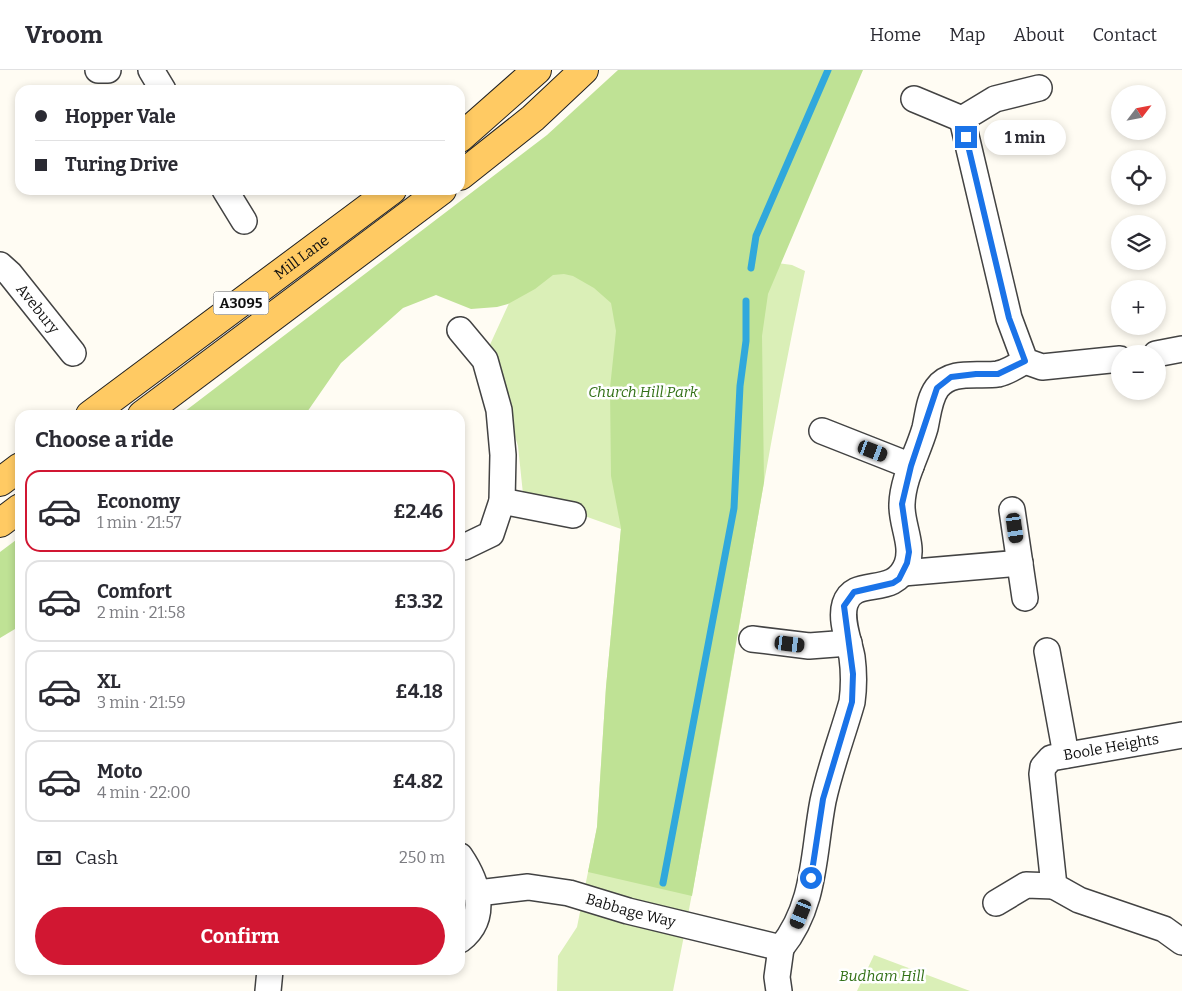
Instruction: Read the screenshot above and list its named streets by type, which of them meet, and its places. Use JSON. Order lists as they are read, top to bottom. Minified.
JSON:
{"streets":{"main road":["Mill Lane","A3095"],"street":["Avebury","Boole Heights","Babbage Way"]},"parks":["Church Hill Park","Budham Hill"],"north":"top right","page":{"header":"Vroom","nav":["Home","Map","About","Contact"],"map_buttons":["+","−"],"banner":["Hopper Vale","Turing Drive"],"bubble":"1 min","heading":"Choose a ride","list":[{"name":"Economy","note":"1 min · 21:57","value":"£2.46"},{"name":"Comfort","note":"2 min · 21:58","value":"£3.32"},{"name":"XL","note":"3 min · 21:59","value":"£4.18"},{"name":"Moto","note":"4 min · 22:00","value":"£4.82"}],"pay":["Cash","250 m"],"buttons":"Confirm"}}
